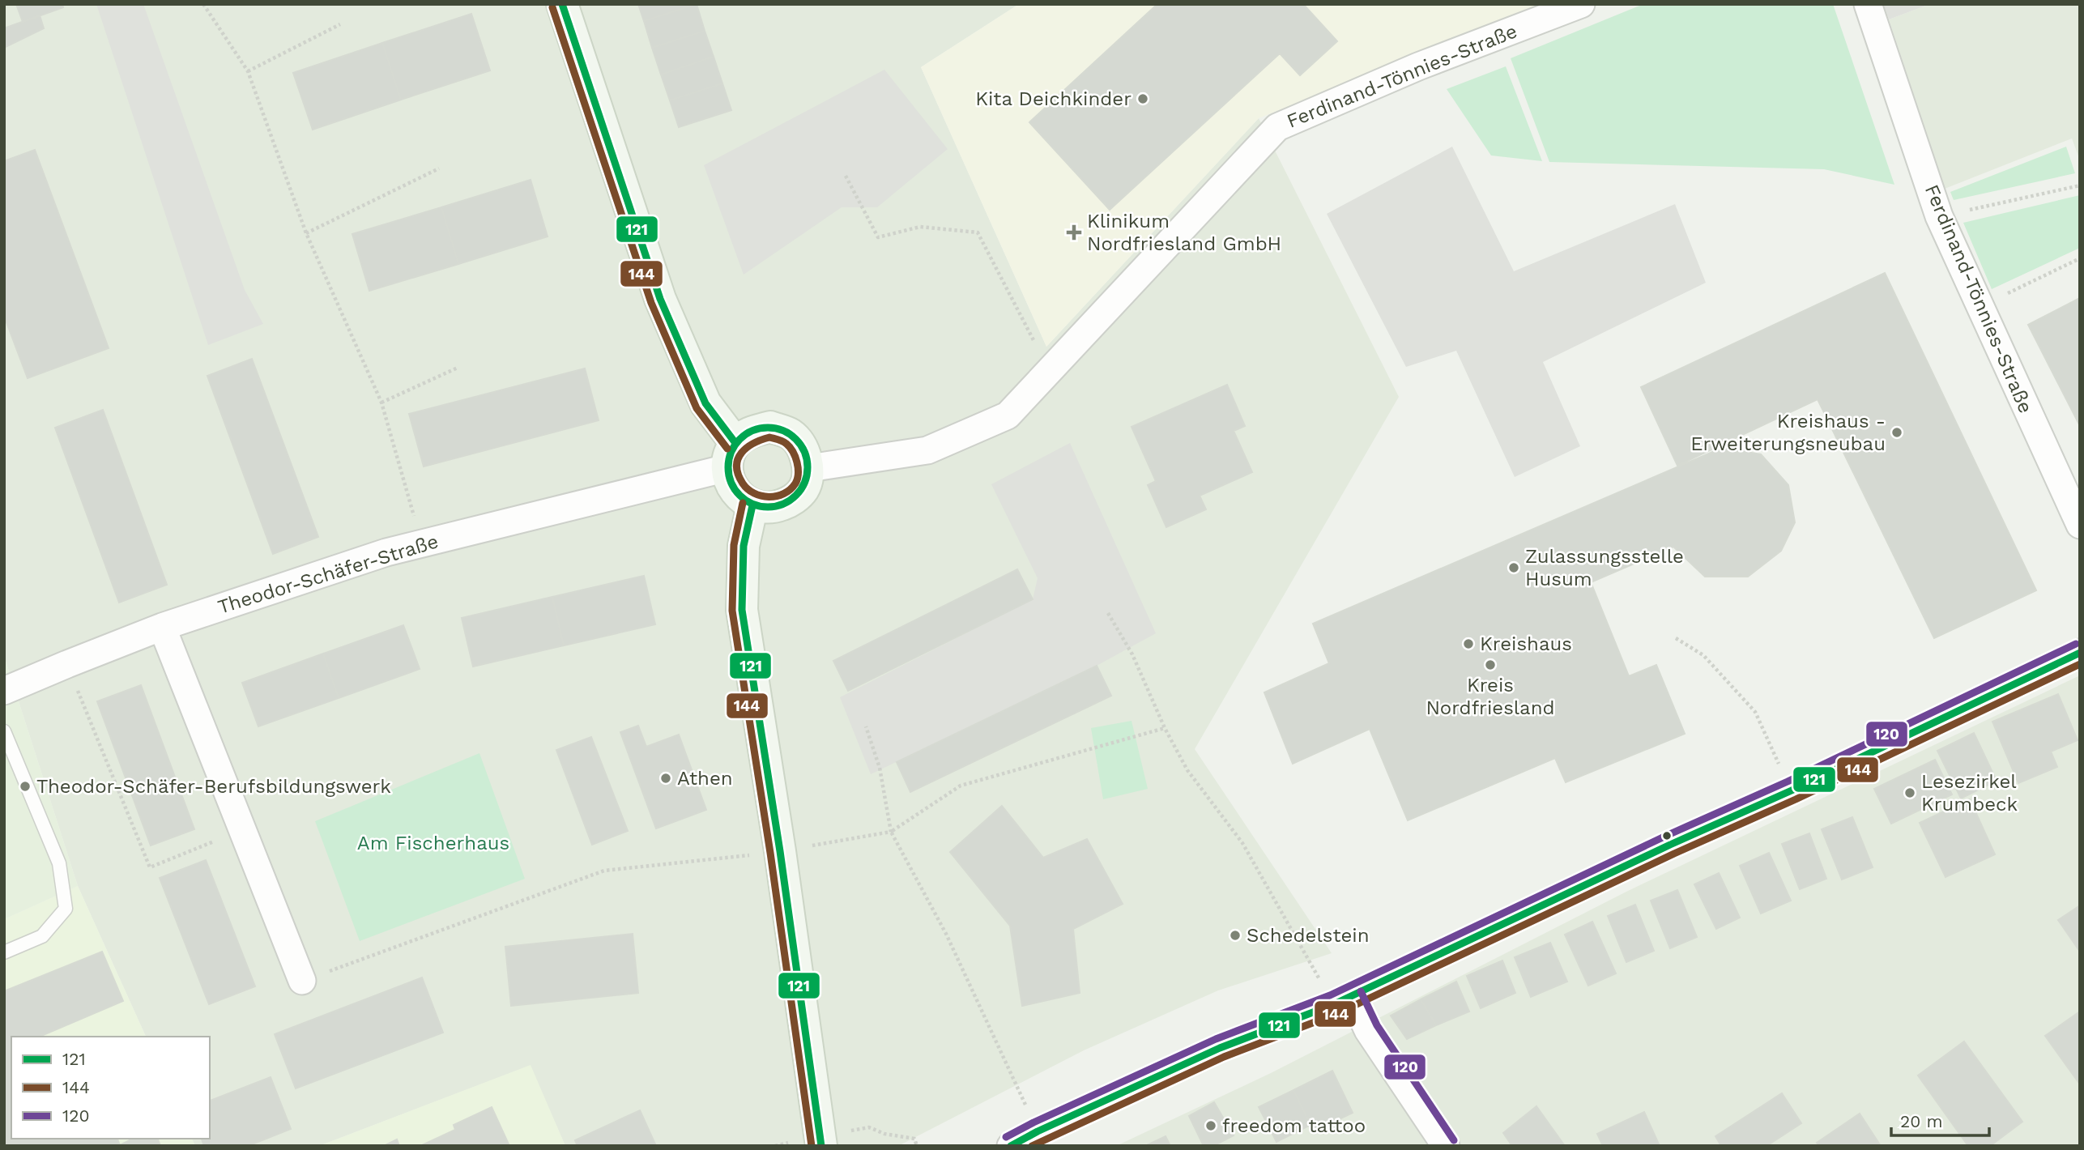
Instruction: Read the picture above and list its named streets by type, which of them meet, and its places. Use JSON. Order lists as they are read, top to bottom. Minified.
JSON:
{"streets":{"street":["Ferdinand-Tönnies-Straße","Theodor-Schäfer-Straße"]},"crossings":[["Ferdinand-Tönnies-Straße","Theodor-Schäfer-Straße"]],"parks":["Am Fischerhaus"],"places":{"other":["Kita Deichkinder","Kreishaus - Erweiterungsneubau","Zulassungsstelle Husum","Kreishaus","Kreis Nordfriesland","Athen","Theodor-Schäfer-Berufsbildungswerk","Lesezirkel Krumbeck","Schedelstein","freedom tattoo"],"health":["Klinikum Nordfriesland GmbH"]},"lines":["transit line 121","transit line 144","transit line 120"],"legend":["121","144","120"],"scale_bar":"20 m"}
